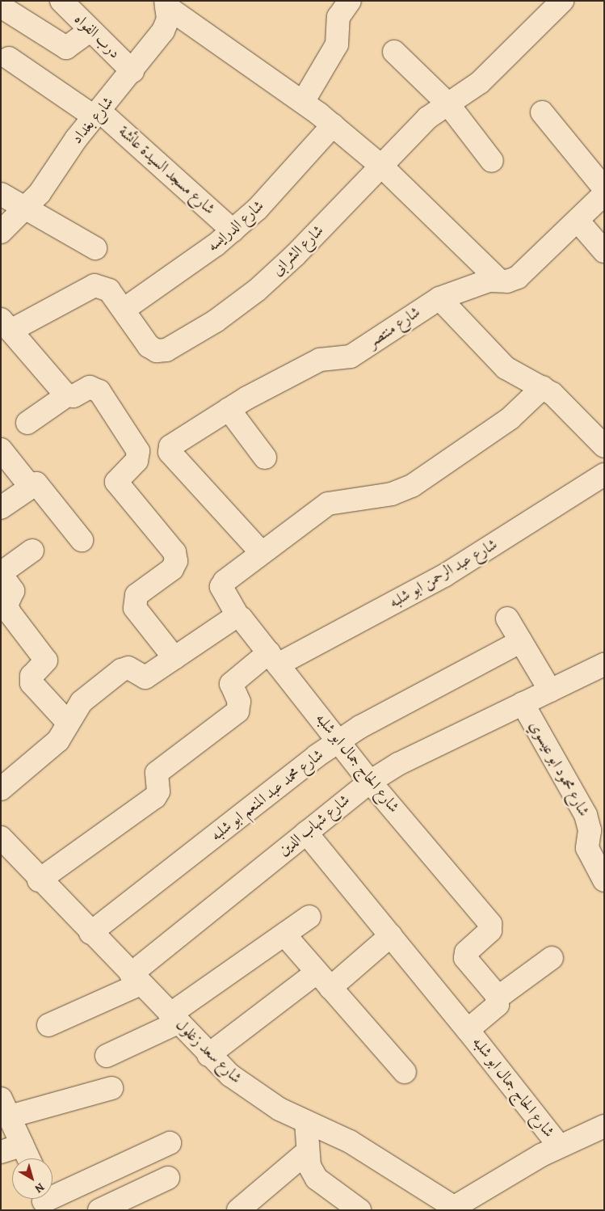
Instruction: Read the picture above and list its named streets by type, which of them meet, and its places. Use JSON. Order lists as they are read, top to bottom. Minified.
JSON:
{"streets":{"street":["درب الفواه","شارع بغداد","شارع مسجد السيدة عائشة","شارع الدرايسه","شارع الشرابى","شارع منتصر","شارع عبد الرحمن ابو شلبه","شارع الحاج جمال ابو شلبه","شارع محمود ابو عيسوي","شارع محمد عبد المنعم ابو شلبه","شارع شهاب الدين","شارع سعد زغلول"]},"crossings":[["درب الفواه","شارع بغداد"],["شارع بغداد","شارع مسجد السيدة عائشة"],["شارع مسجد السيدة عائشة","شارع الدرايسه"],["شارع الدرايسه","شارع الشرابى"],["شارع منتصر","شارع الحاج جمال ابو شلبه"],["شارع عبد الرحمن ابو شلبه","شارع الحاج جمال ابو شلبه"],["شارع عبد الرحمن ابو شلبه","شارع سعد زغلول"],["شارع الحاج جمال ابو شلبه","شارع محمد عبد المنعم ابو شلبه"],["شارع الحاج جمال ابو شلبه","شارع شهاب الدين"],["شارع محمود ابو عيسوي","شارع شهاب الدين"],["شارع محمد عبد المنعم ابو شلبه","شارع سعد زغلول"],["شارع شهاب الدين","شارع سعد زغلول"]],"north":"bottom right"}
